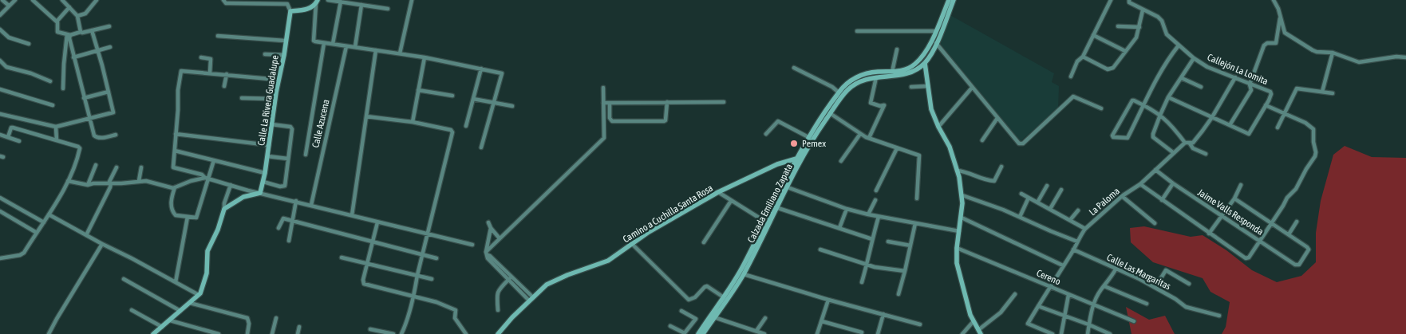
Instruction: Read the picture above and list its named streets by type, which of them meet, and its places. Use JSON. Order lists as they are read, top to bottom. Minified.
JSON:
{"streets":{"street":["Callejón La Lomita","Calle La Rivera Guadalupe","Calle Azucena","La Paloma","Calzada Emiliano Zapata","Jaime Valls Responda","Camino a Cuchilla Santa Rosa","Calle Las Margaritas","Cereno"]},"crossings":[["La Paloma","Jaime Valls Responda"],["La Paloma","Calle Las Margaritas"],["La Paloma","Cereno"],["Calzada Emiliano Zapata","Camino a Cuchilla Santa Rosa"]],"places":["Pemex"]}
